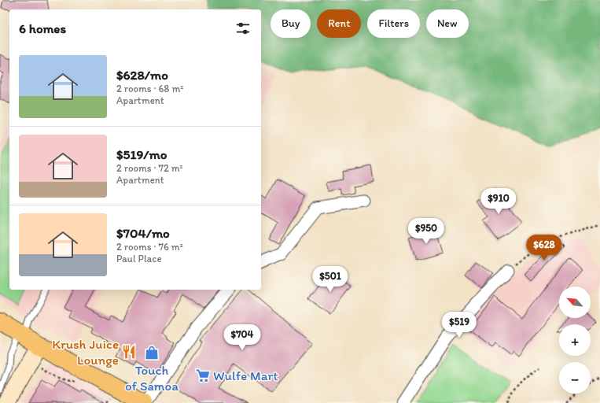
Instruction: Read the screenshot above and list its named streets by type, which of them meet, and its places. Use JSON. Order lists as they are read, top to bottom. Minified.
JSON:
{"places":{"restaurant":["Krush Juice Lounge"],"shop":["Touch of Samoa"],"supermarket":["Wulfe Mart"]},"north":"top left","page":{"chip":["Buy","Rent","Filters","New"],"heading":"6 homes","list":[{"name":"$628/mo","note":"2 rooms · 68 m² · Apartment"},{"name":"$519/mo","note":"2 rooms · 72 m² · Apartment"},{"name":"$704/mo","note":"2 rooms · 76 m² · Paul Place"}],"price":["$910","$950","$628","$501","$519","$704"],"map_buttons":["+","−"]}}
